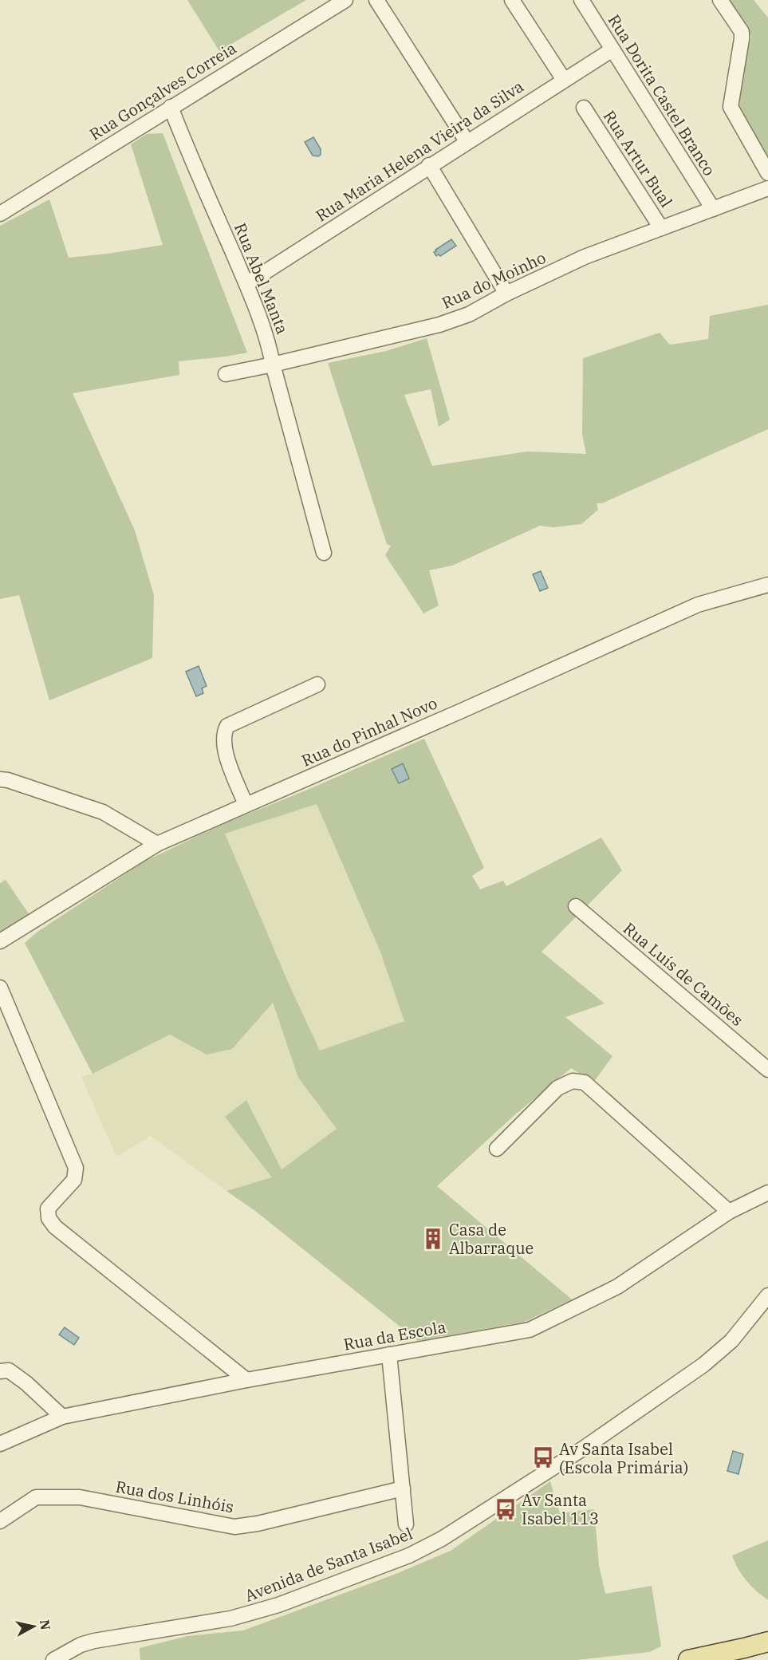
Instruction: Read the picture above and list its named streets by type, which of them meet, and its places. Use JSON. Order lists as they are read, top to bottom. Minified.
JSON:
{"streets":{"street":["Rua Gonçalves Correia","Rua Dorita Castel Branco","Rua Maria Helena Vieira da Silva","Rua Artur Bual","Rua Abel Manta","Rua do Moinho","Rua do Pinhal Novo","Rua Luís de Camões","Rua da Escola","Rua dos Linhóis","Avenida de Santa Isabel"]},"crossings":[["Rua Gonçalves Correia","Rua Abel Manta"],["Rua Dorita Castel Branco","Rua Maria Helena Vieira da Silva"],["Rua Dorita Castel Branco","Rua do Moinho"],["Rua Maria Helena Vieira da Silva","Rua Abel Manta"],["Rua Artur Bual","Rua do Moinho"],["Rua Abel Manta","Rua do Moinho"]],"places":{"building":["Casa de Albarraque"],"bus stop":["Av Santa Isabel (Escola Primária)","Av Santa Isabel 113"]},"north":"right"}
